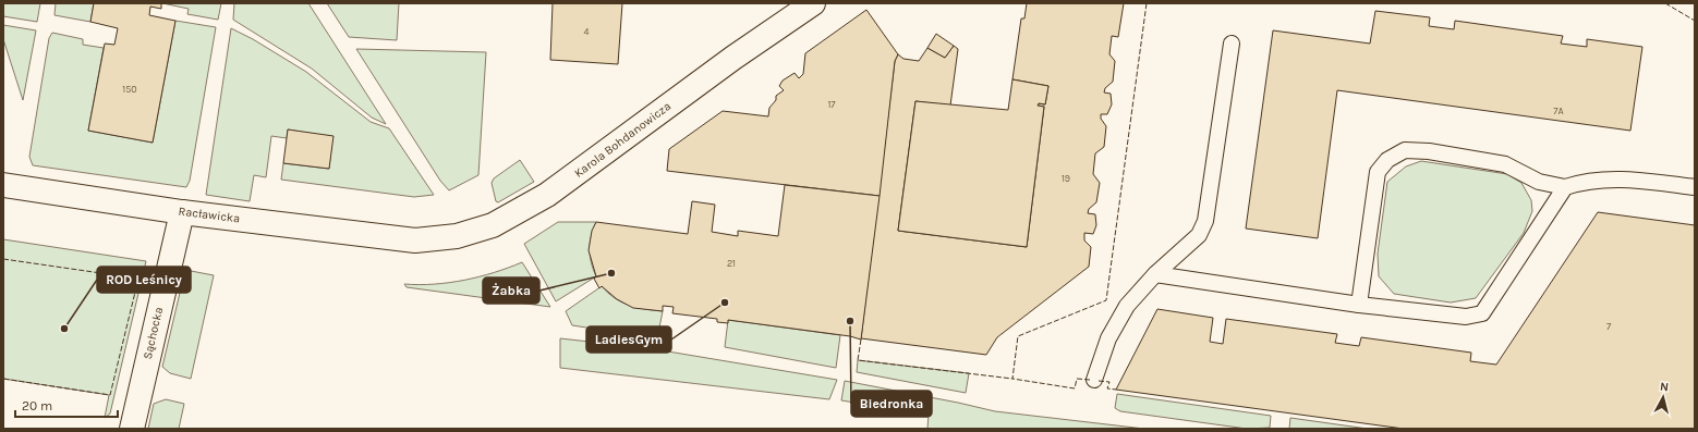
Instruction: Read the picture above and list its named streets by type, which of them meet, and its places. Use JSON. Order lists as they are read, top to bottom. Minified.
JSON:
{"streets":{"street":["Karola Bohdanowicza","Racławicka","Sąchocka"]},"crossings":[["Karola Bohdanowicza","Racławicka"],["Racławicka","Sąchocka"]],"places":["Żabka","LadiesGym","Biedronka","ROD Leśnicy"],"house_numbers":["4","150","17","7A","19","21","7"],"scale_bar":"20 m","north":"top"}
